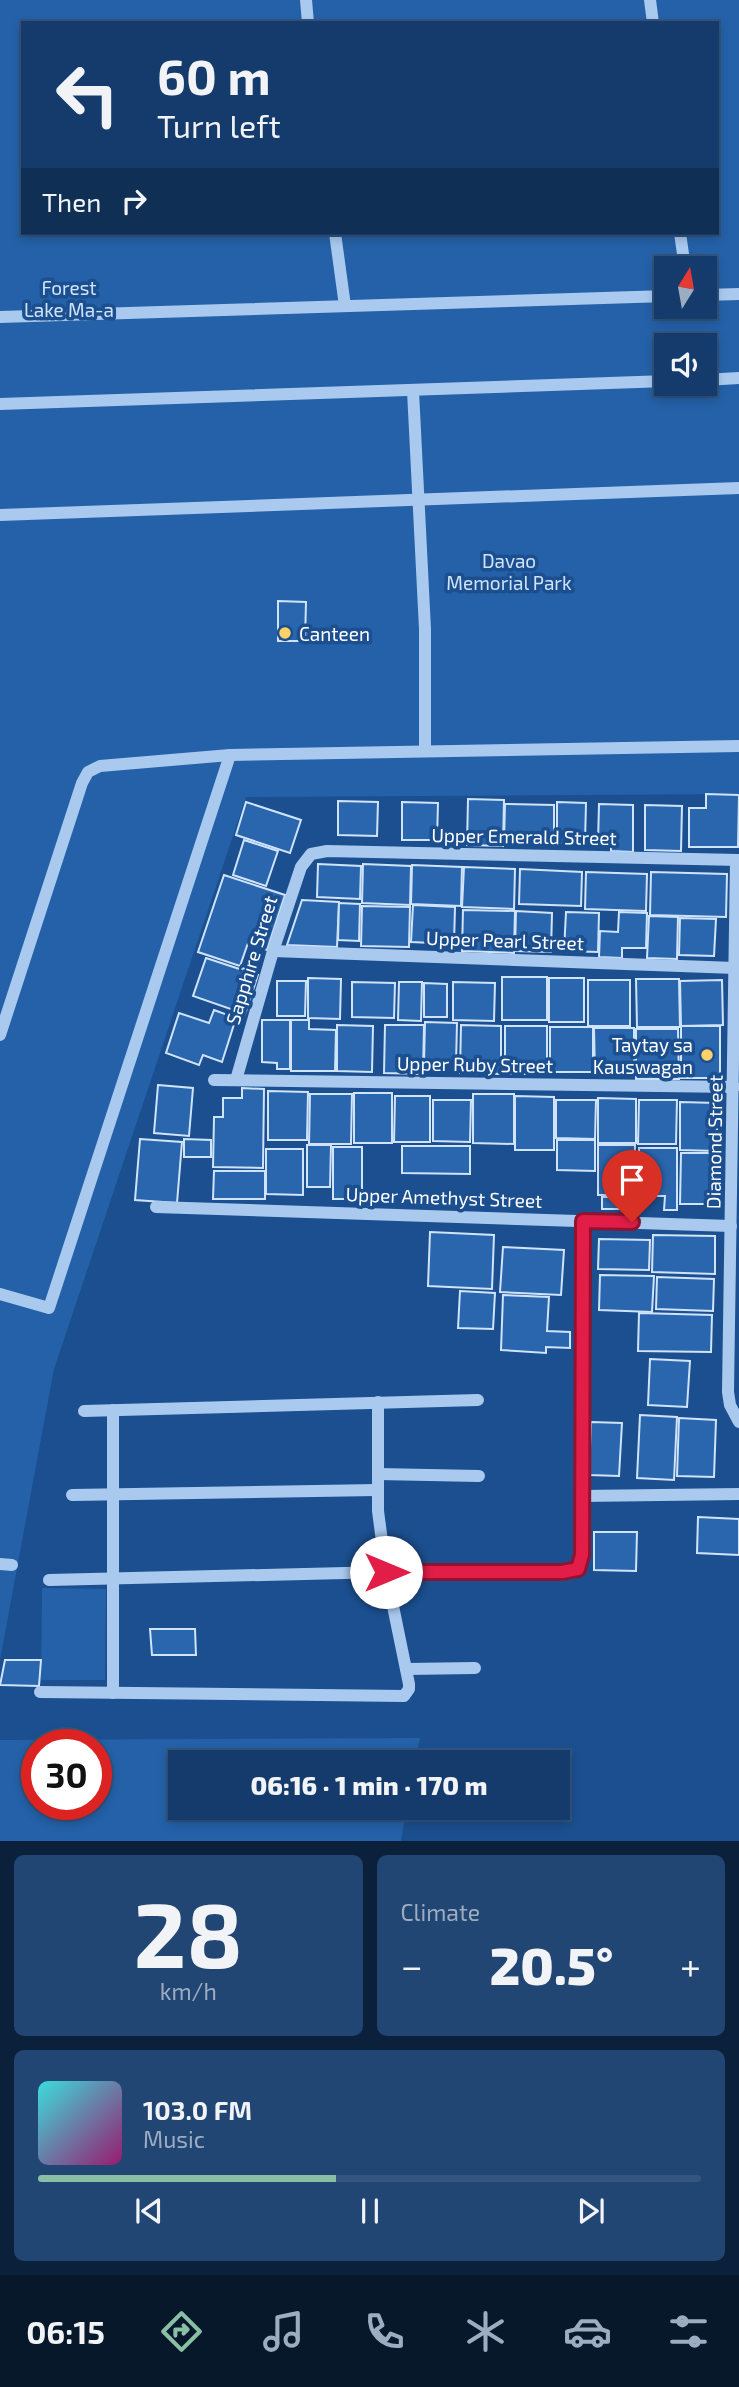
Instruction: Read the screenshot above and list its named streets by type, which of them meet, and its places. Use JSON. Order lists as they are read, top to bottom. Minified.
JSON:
{"streets":{"street":["Upper Emerald Street","Upper Pearl Street","Sapphire Street","Upper Ruby Street","Diamond Street","Upper Amethyst Street"]},"crossings":[["Upper Emerald Street","Sapphire Street"],["Upper Emerald Street","Diamond Street"],["Upper Pearl Street","Sapphire Street"],["Upper Pearl Street","Diamond Street"],["Sapphire Street","Upper Ruby Street"],["Upper Ruby Street","Diamond Street"],["Diamond Street","Upper Amethyst Street"]],"parks":["Forest Lake Ma-a","Davao Memorial Park"],"places":["Canteen","Taytay sa Kauswagan"],"north":"top","page":{"turn":["60 m","Turn left"],"then":"Then","limit":"30","trip":"06:16 · 1 min · 170 m","tile":[["28","km/h"],"Climate"],"heat":["−","20.5°","+"],"song":["103.0 FM","Music"],"tabs":"06:15"}}
